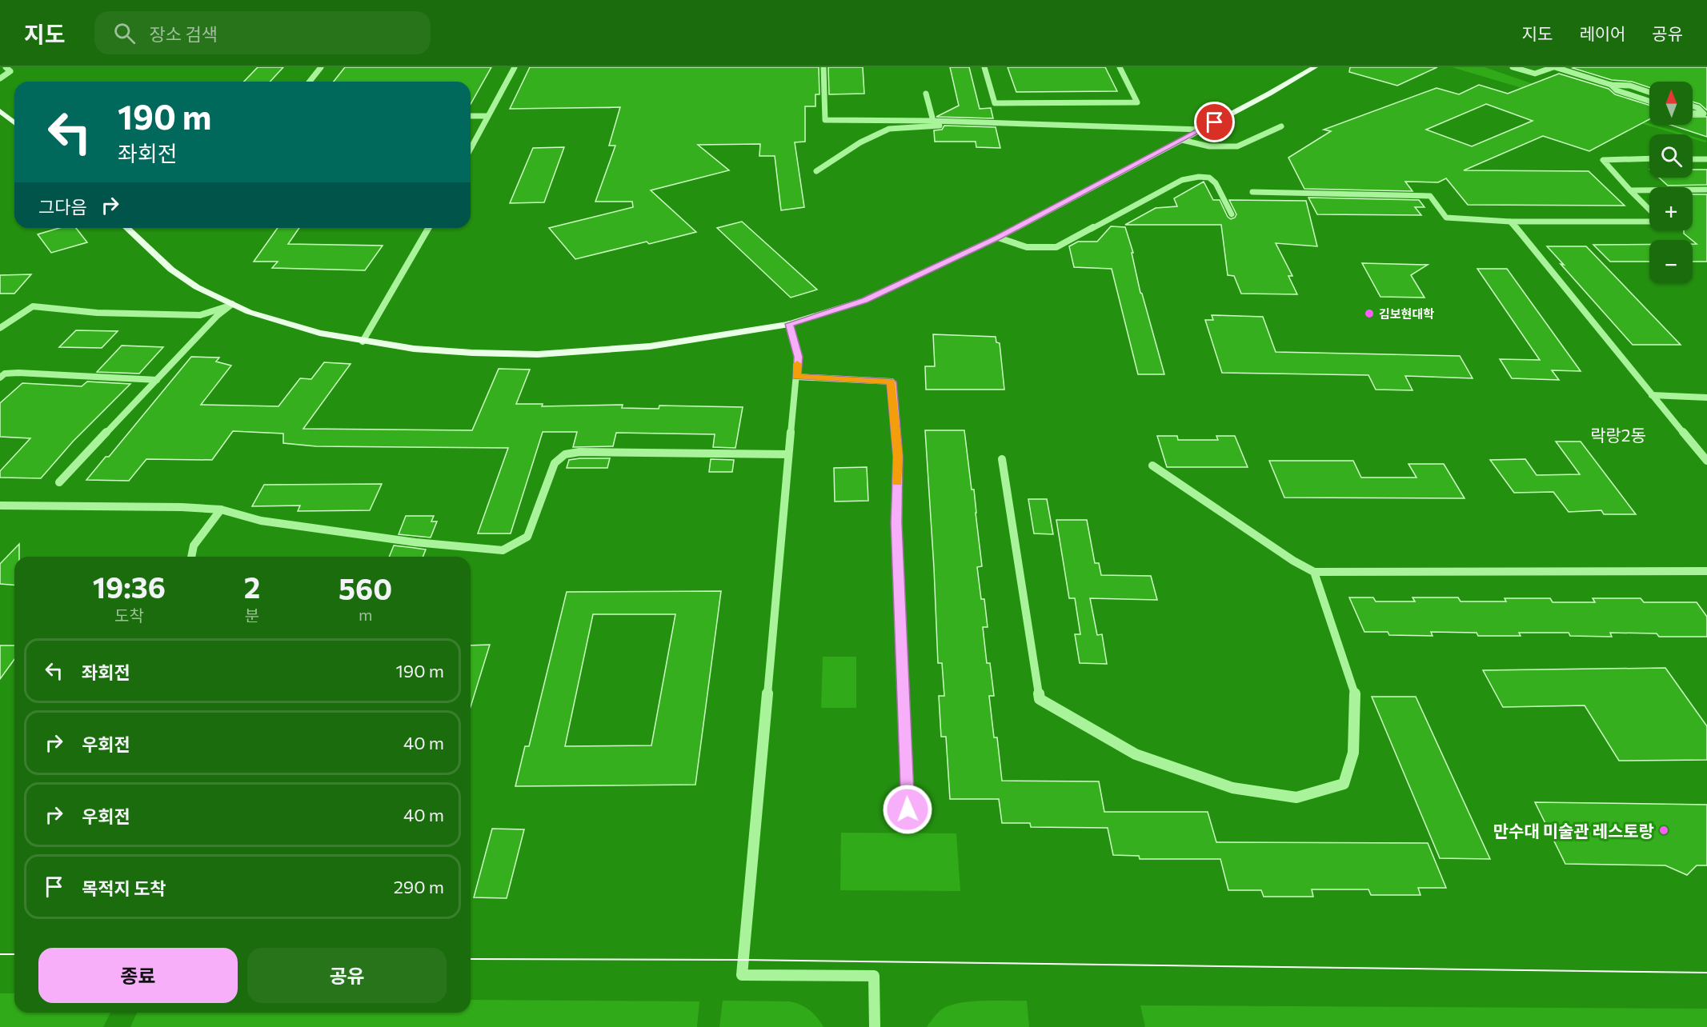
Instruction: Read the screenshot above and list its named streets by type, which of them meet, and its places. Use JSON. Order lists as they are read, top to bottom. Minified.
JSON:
{"districts":["락랑2동"],"places":["김보현대학","만수대 미술관 레스토랑"],"north":"top","page":{"header":"지도","search":"장소 검색","nav":["지도","레이어","공유"],"map_buttons":["+","−"],"turn":["190 m","좌회전"],"then":"그다음","eta":["19:36","도착","2","분","560","m"],"list":[{"name":"좌회전","value":"190 m"},{"name":"우회전","value":"40 m"},{"name":"우회전","value":"40 m"},{"name":"목적지 도착","value":"290 m"}],"buttons":["종료","공유"]}}
